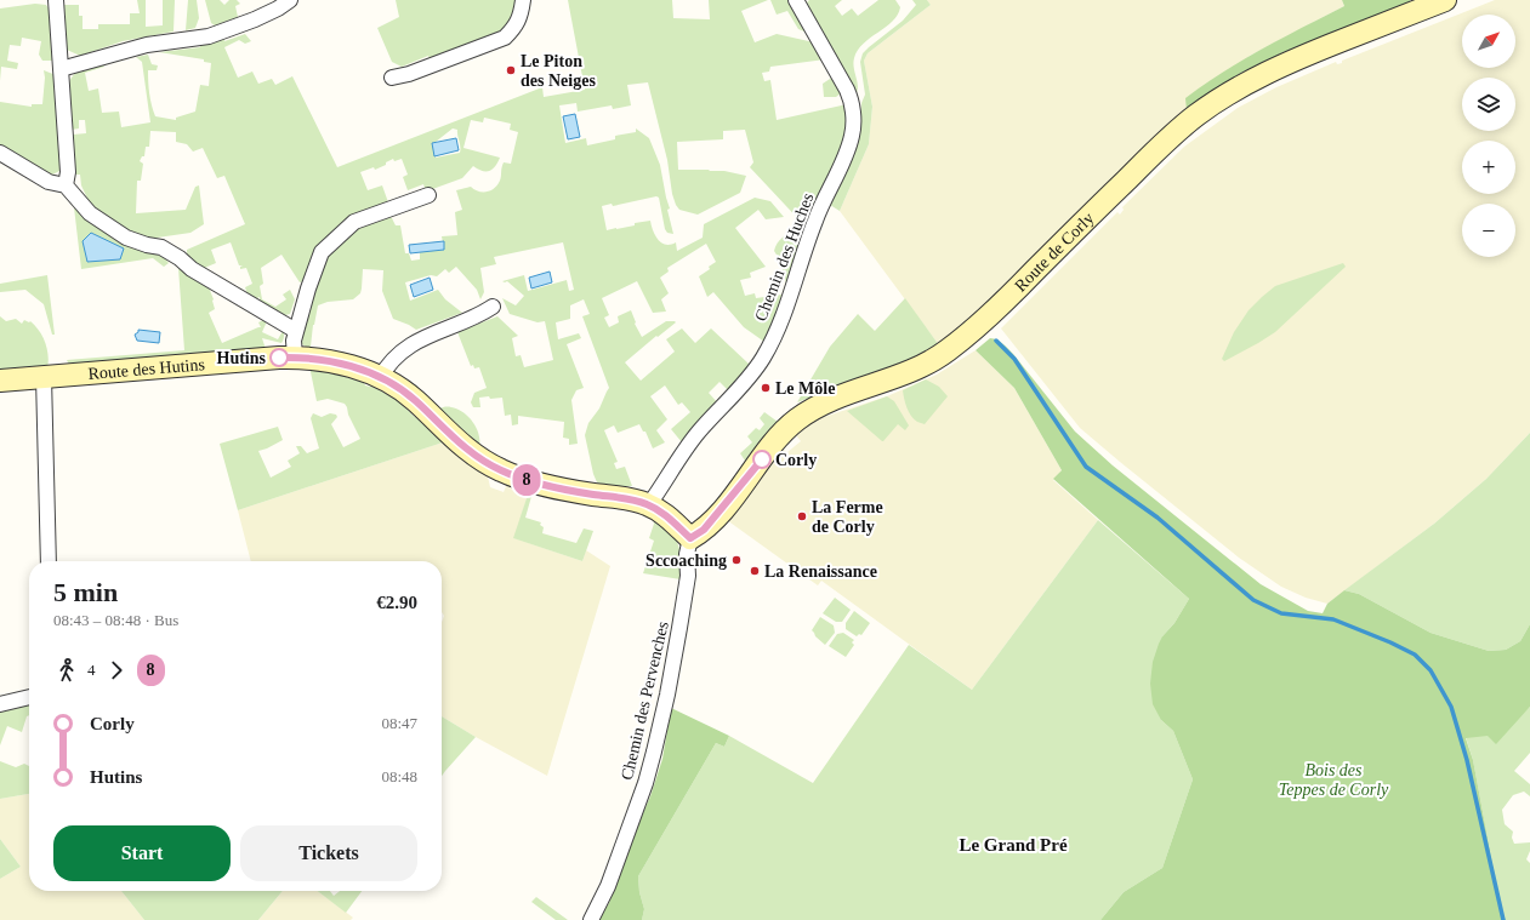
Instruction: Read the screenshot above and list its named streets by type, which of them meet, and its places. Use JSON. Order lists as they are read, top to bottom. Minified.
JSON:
{"streets":{"street":["Route de Corly","Chemin des Huches","Route des Hutins","Chemin des Pervenches"]},"crossings":[["Route de Corly","Route des Hutins"],["Route de Corly","Chemin des Pervenches"],["Chemin des Huches","Route des Hutins"],["Route des Hutins","Chemin des Pervenches"]],"districts":["Le Grand Pré"],"parks":["Bois des Teppes de Corly"],"places":["Le Piton des Neiges","Hutins","Le Môle","Corly","La Ferme de Corly","Sccoaching","La Renaissance"],"lines":["bus line 8"],"north":"top right","page":{"on_map":"8","map_buttons":["+","−"],"heading":["5 min","08:43 – 08:48 · Bus","€2.90"],"legs":["4","8"],"list":[{"name":"Corly","value":"08:47"},{"name":"Hutins","value":"08:48"}],"buttons":["Start","Tickets"]}}
